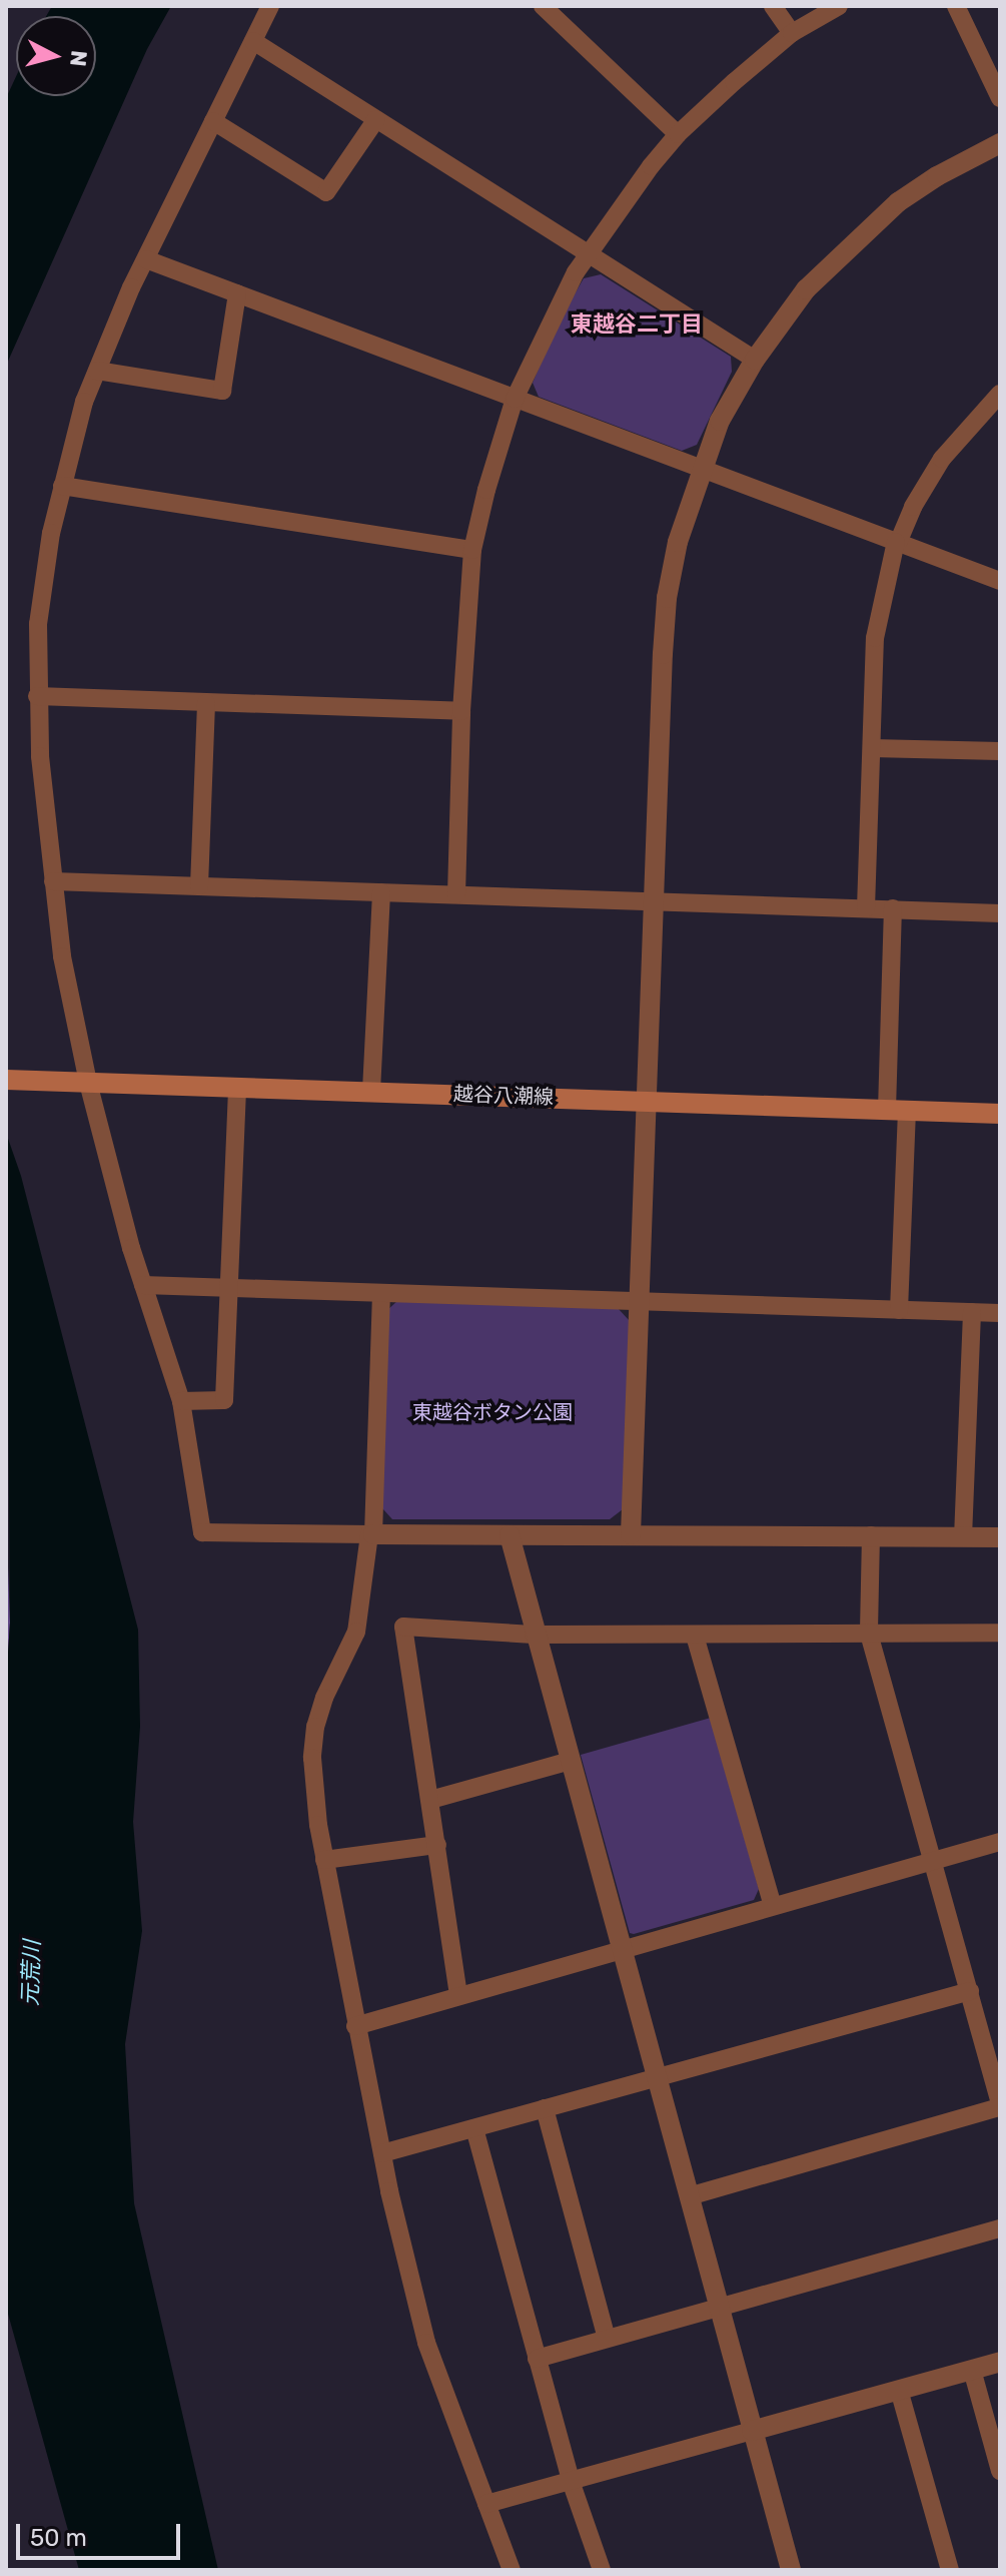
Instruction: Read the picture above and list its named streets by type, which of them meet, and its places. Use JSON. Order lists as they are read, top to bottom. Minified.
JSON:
{"streets":{"main road":["越谷八潮線"]},"districts":["東越谷二丁目"],"water":["元荒川"],"parks":["東越谷ボタン公園"],"scale_bar":"50 m","north":"right"}
